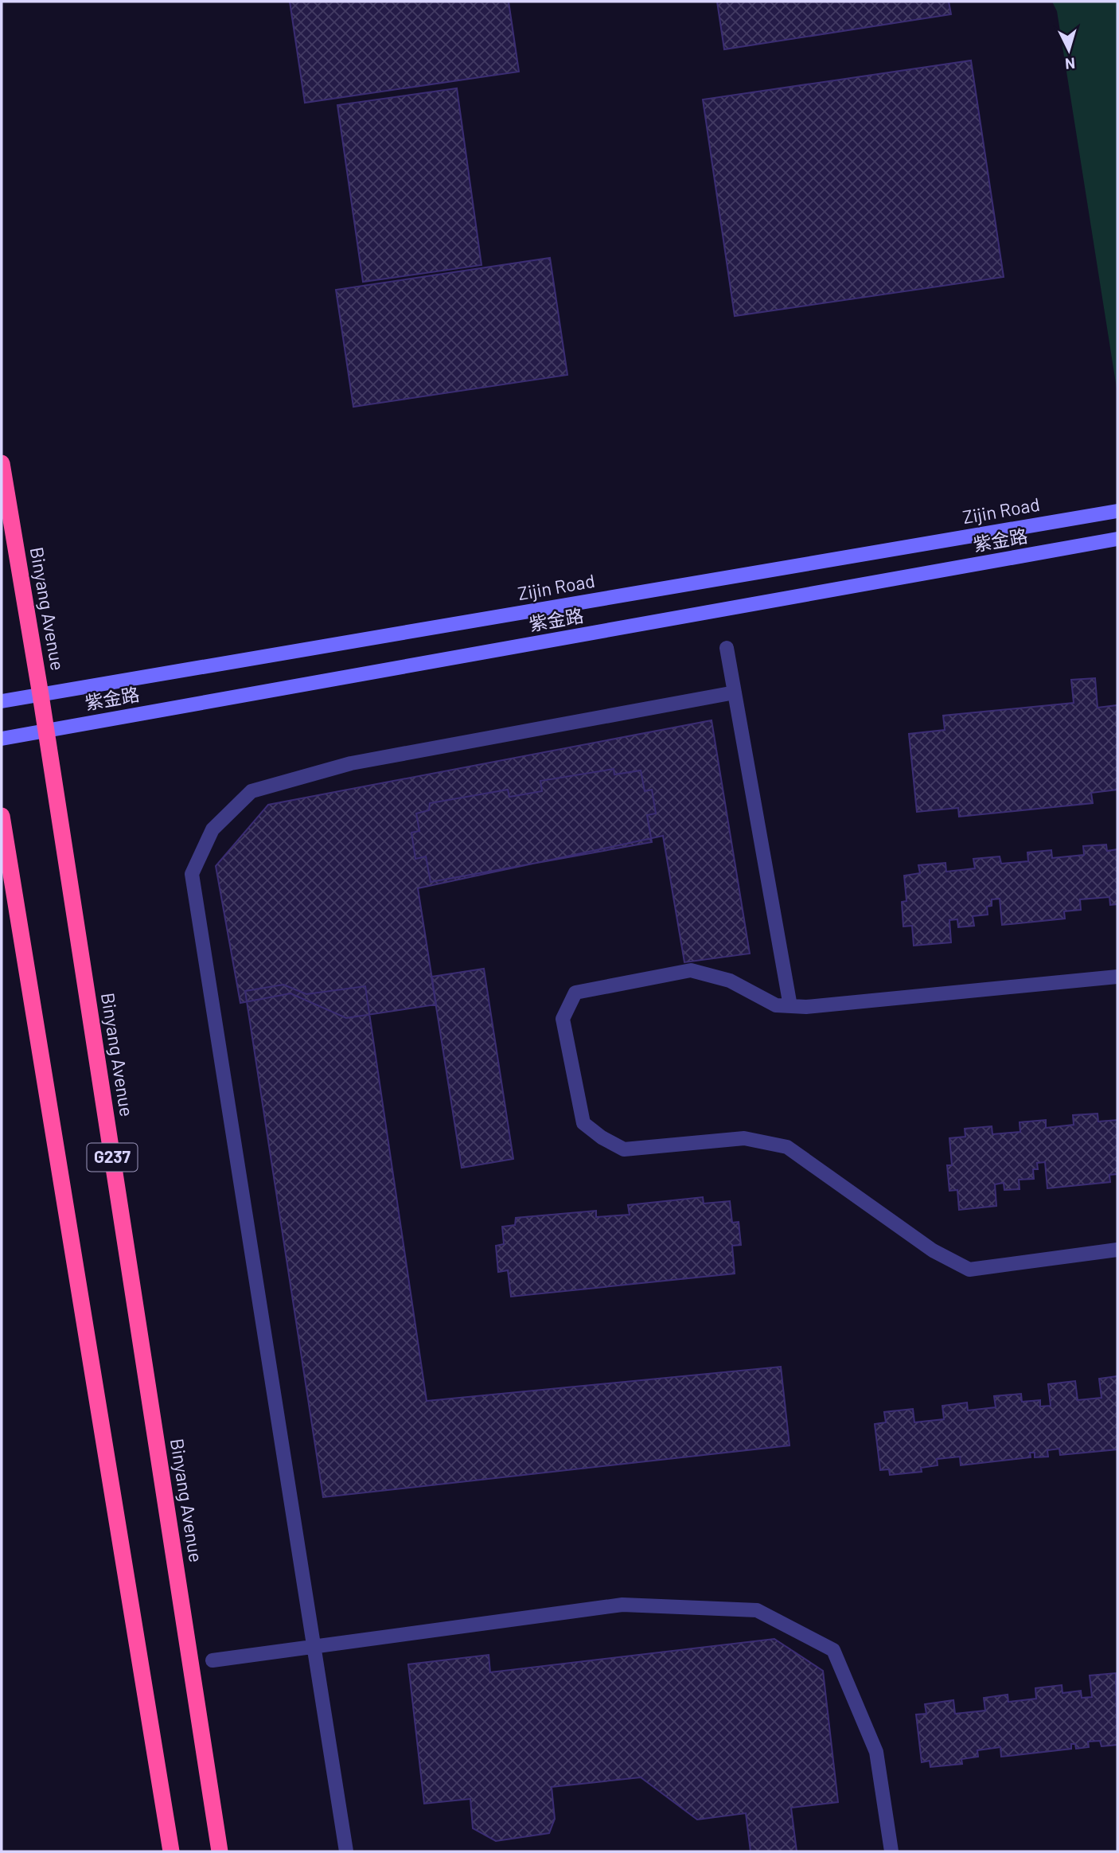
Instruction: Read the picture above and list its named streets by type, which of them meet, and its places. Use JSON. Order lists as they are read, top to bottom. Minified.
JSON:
{"streets":{"highway":["Binyang Avenue","G237"],"street":["Zijin Road","紫金路"]},"crossings":[["Zijin Road","Binyang Avenue"],["紫金路","Binyang Avenue"]],"north":"bottom"}
